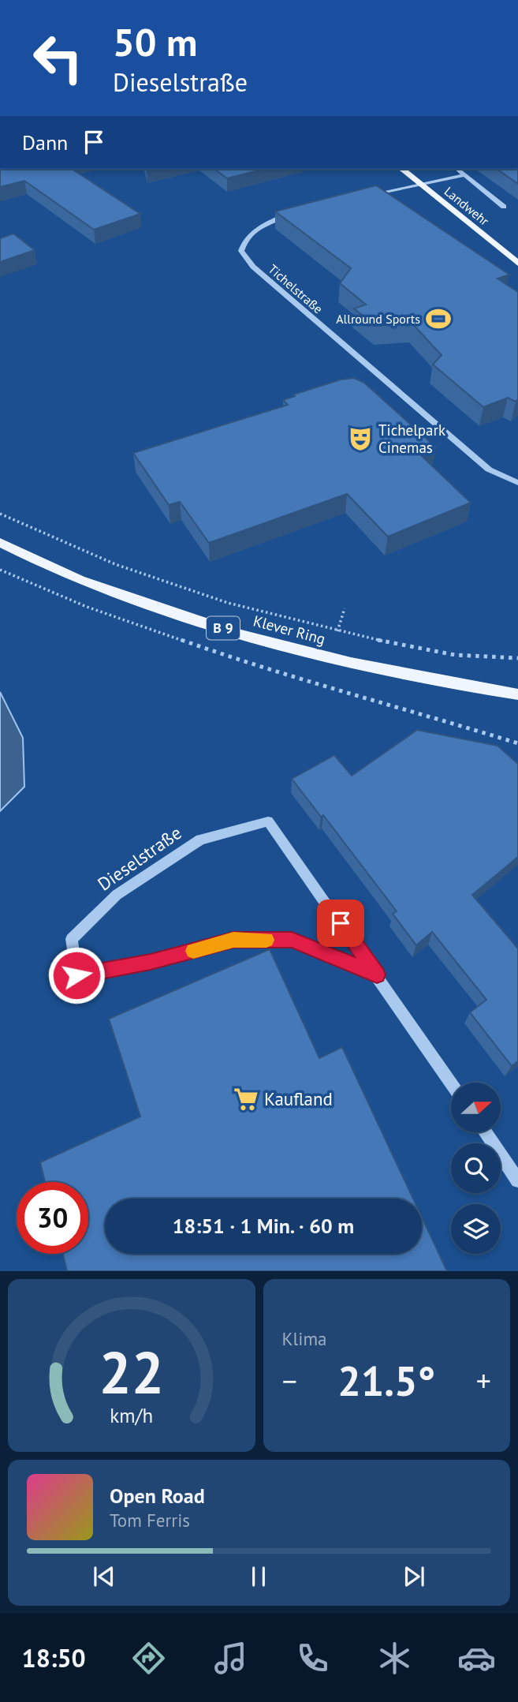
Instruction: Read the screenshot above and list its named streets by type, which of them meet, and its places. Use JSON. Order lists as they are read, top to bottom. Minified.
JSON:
{"streets":{"main road":["Landwehr","B 9","Klever Ring"],"street":["Tichelstraße","Dieselstraße"]},"places":{"sports":["Allround Sports"],"theatre":["Tichelpark Cinemas"],"supermarket":["Kaufland"]},"north":"right","page":{"turn":["50 m","Dieselstraße"],"then":"Dann","limit":"30","trip":"18:51 · 1 Min. · 60 m","tile":"Klima","heat":["−","21.5°","+"],"song":["Open Road","Tom Ferris"],"tabs":"18:50","gauge":["22","km/h"]}}
